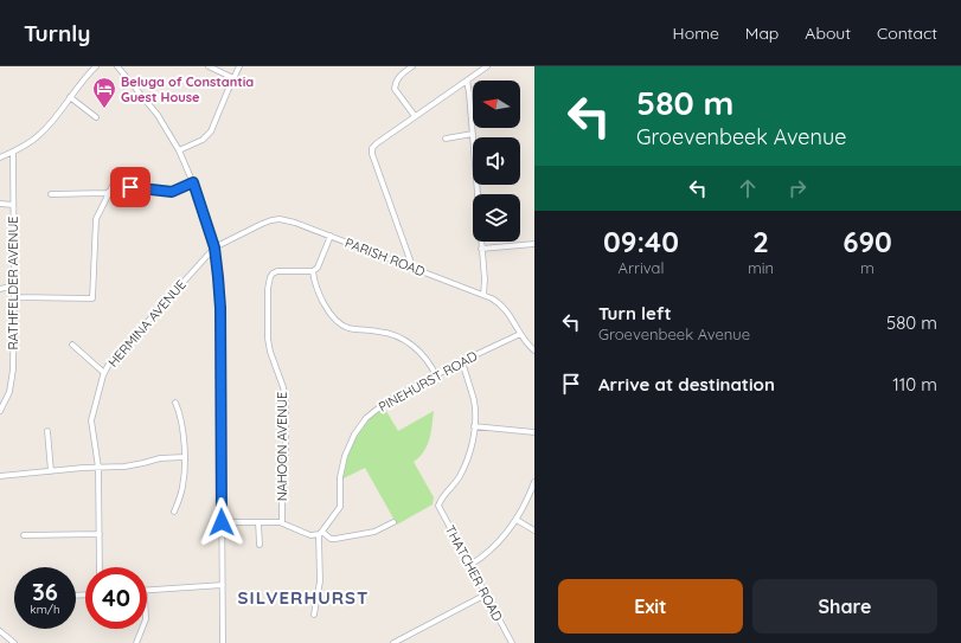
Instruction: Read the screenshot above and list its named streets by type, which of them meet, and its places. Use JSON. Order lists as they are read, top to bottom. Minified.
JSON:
{"streets":{"street":["PARISH ROAD","RATHFELDER AVENUE","HERMINA AVENUE","PINEHURST ROAD","NAHOON AVENUE","THATCHER ROAD"]},"crossings":[["PARISH ROAD","HERMINA AVENUE"],["PARISH ROAD","PINEHURST ROAD"]],"districts":["SILVERHURST"],"places":{"hotel":["Beluga of Constantia Guest House"]},"north":"left","page":{"header":"Turnly","nav":["Home","Map","About","Contact"],"turn":["580 m","Groevenbeek Avenue"],"eta":["09:40","Arrival","2","min","690","m"],"list":[{"name":"Turn left","note":"Groevenbeek Avenue","value":"580 m"},{"name":"Arrive at destination","value":"110 m"}],"speed":"36 km/h","limit":"40","buttons":["Exit","Share"]}}
